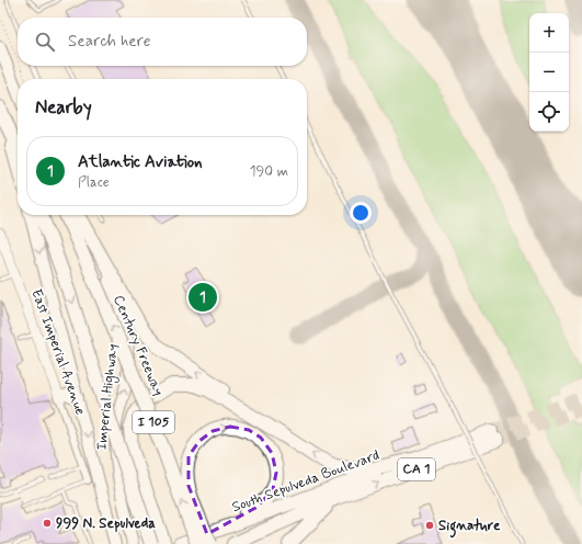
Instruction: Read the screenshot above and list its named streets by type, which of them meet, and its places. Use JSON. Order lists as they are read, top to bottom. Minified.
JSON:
{"streets":{"highway":["Century Freeway","I 105","CA 1","South Sepulveda Boulevard"],"main road":["Imperial Highway"],"street":["East Imperial Avenue"]},"places":["999 N. Sepulveda","Signature"],"page":{"map_buttons":["+","−"],"search":"Search here","heading":"Nearby","list":[{"mark":"1","name":"Atlantic Aviation","note":"Place","value":"190 m"}],"pins":"1"}}
